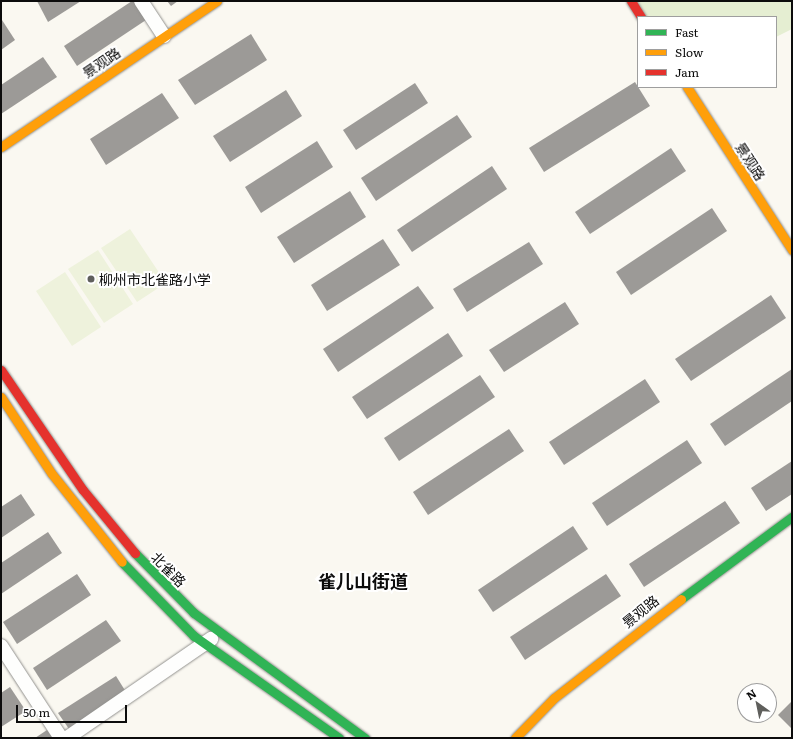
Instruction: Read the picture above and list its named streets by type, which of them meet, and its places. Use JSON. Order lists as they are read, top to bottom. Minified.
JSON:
{"streets":{"street":["景观路","北雀路"]},"districts":["雀儿山街道"],"places":["柳州市北雀路小学"],"legend":["Fast","Slow","Jam"],"scale_bar":"50 m","north":"top left"}
